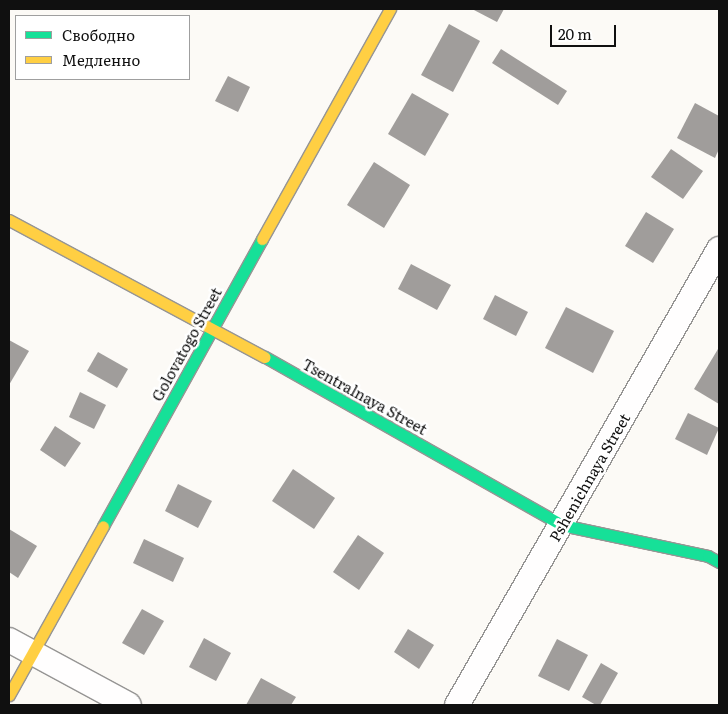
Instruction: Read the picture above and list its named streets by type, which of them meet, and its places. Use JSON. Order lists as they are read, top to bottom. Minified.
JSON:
{"streets":{"street":["Golovatogo Street","Tsentralnaya Street","Pshenichnaya Street"]},"crossings":[["Golovatogo Street","Tsentralnaya Street"],["Tsentralnaya Street","Pshenichnaya Street"]],"legend":["Свободно","Медленно"],"scale_bar":"20 m"}
